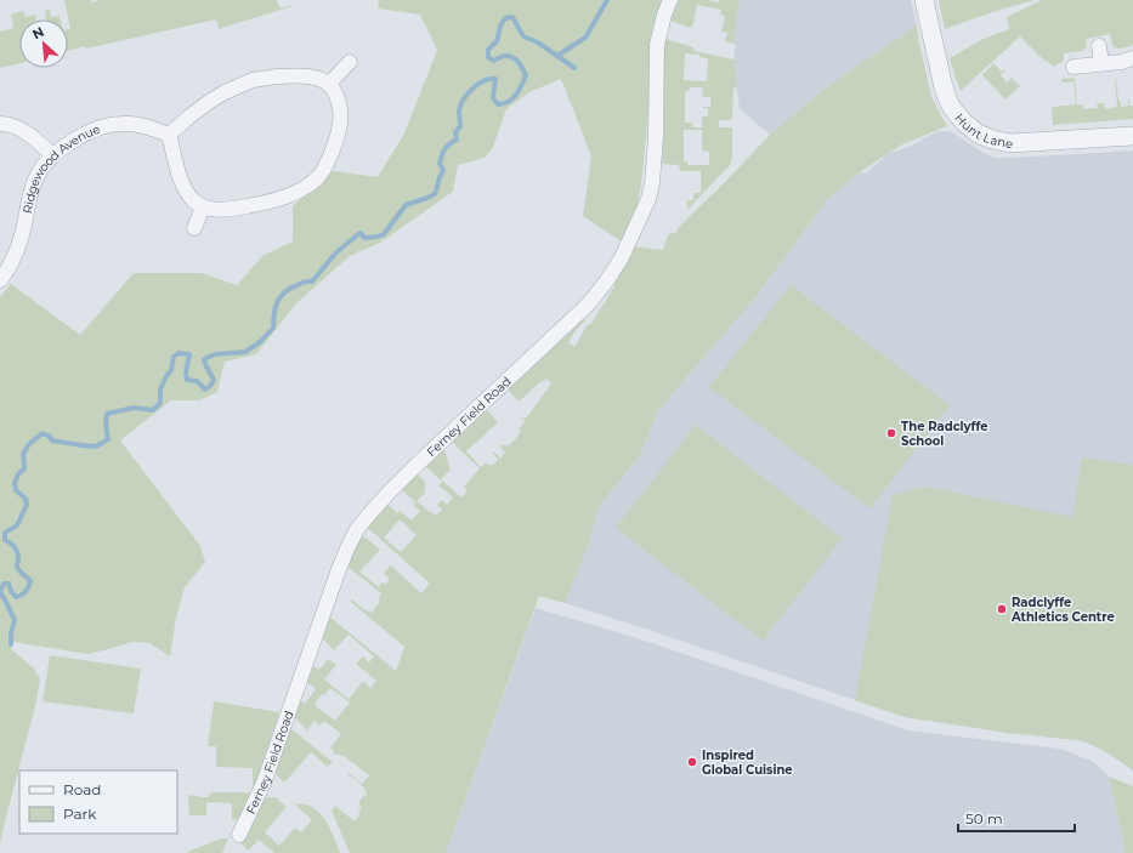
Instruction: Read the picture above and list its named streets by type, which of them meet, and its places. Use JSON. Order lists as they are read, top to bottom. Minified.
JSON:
{"streets":{"street":["Hunt Lane","Ridgewood Avenue","Ferney Field Road"]},"places":["The Radclyffe School","Radclyffe Athletics Centre","Inspired Global Cuisine"],"legend":["Road","Park"],"scale_bar":"50 m","north":"top left"}
